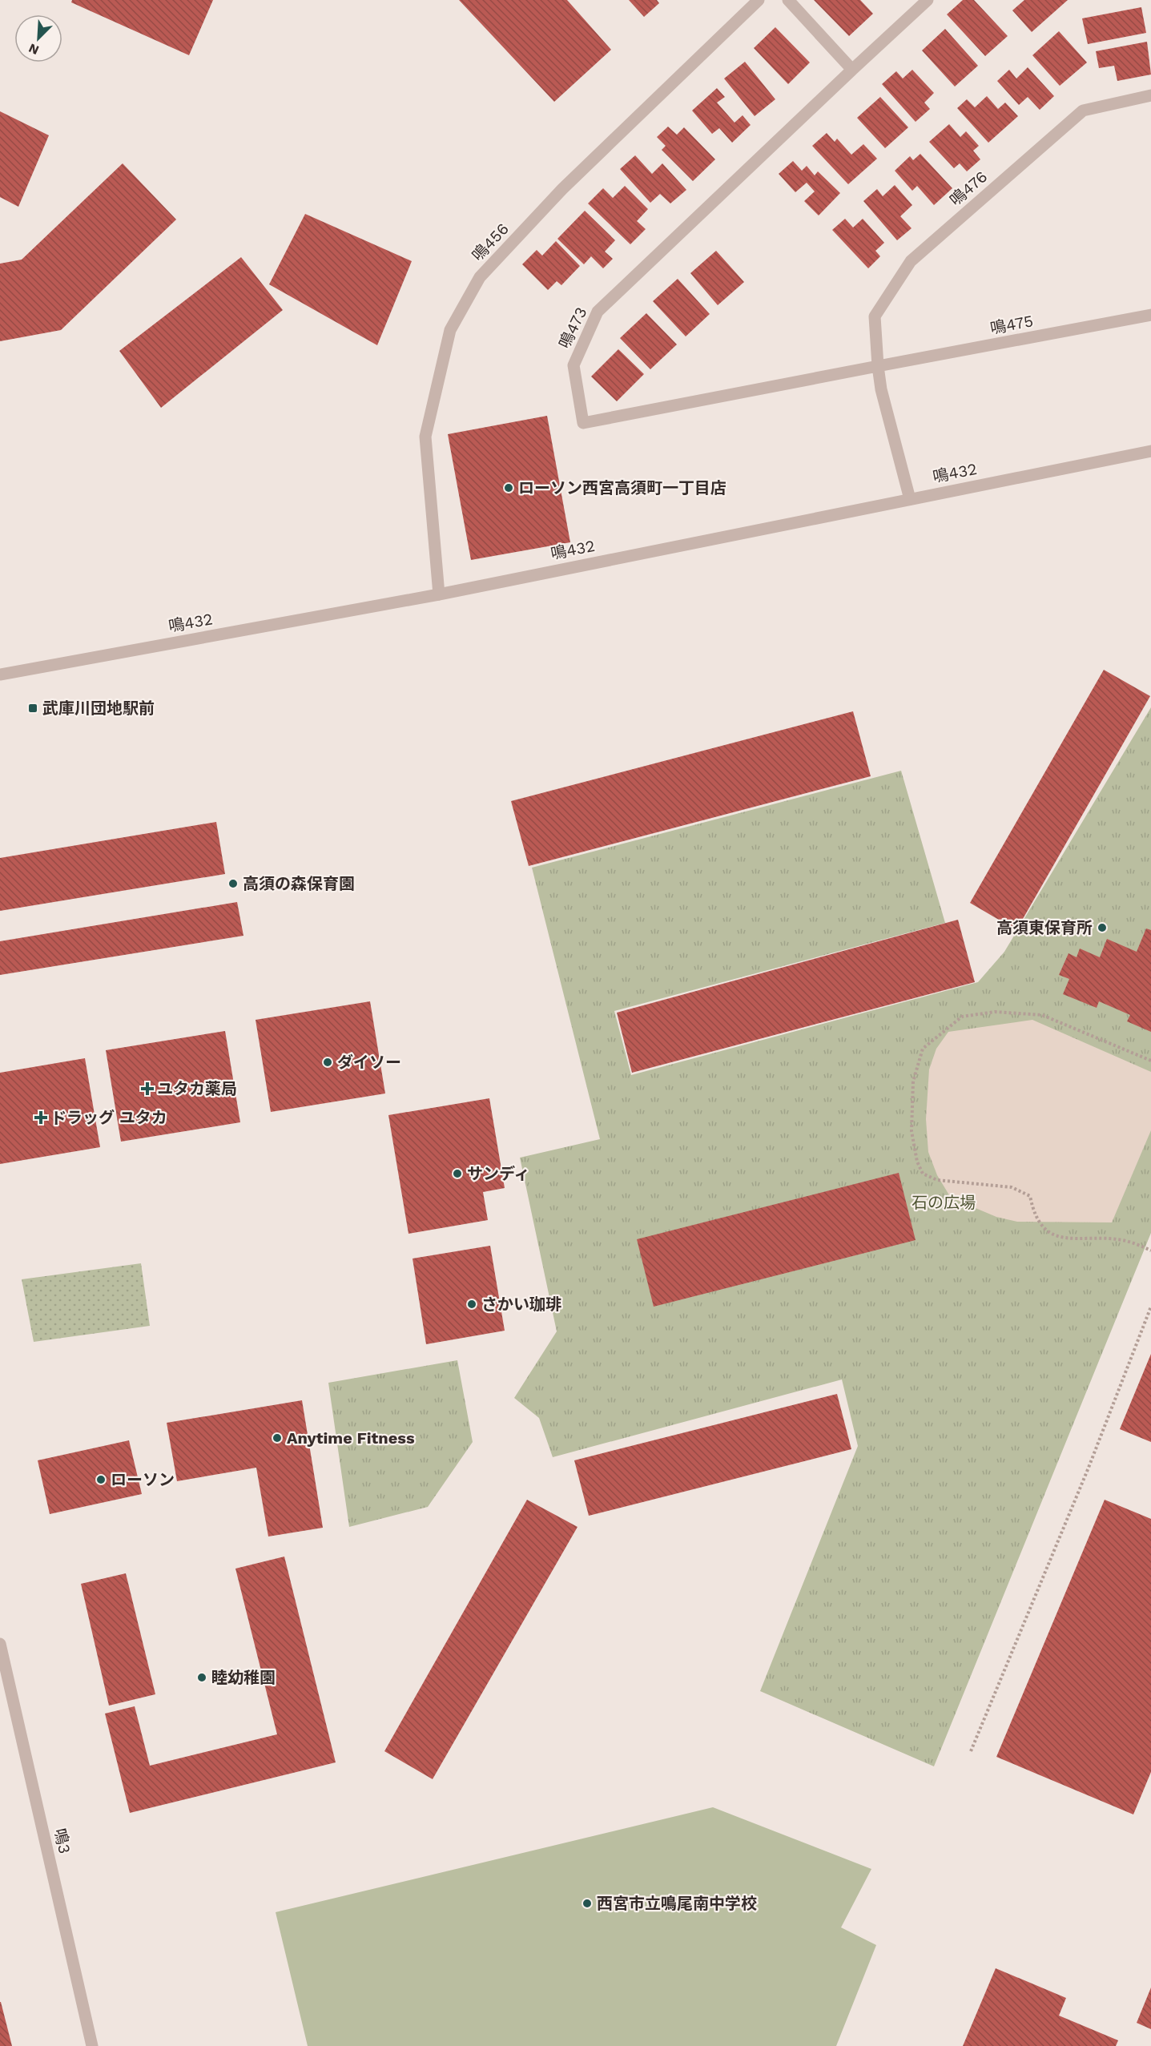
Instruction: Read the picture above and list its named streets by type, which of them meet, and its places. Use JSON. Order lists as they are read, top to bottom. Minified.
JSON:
{"streets":{"street":["鳴476","鳴456","鳴475","鳴473","鳴432","鳴3"]},"crossings":[["鳴476","鳴475"],["鳴476","鳴473"],["鳴456","鳴432"],["鳴475","鳴473"]],"parks":["石の広場"],"places":{"other":["ローソン西宮高須町一丁目店","高須の森保育園","高須東保育所","ダイソー","サンディ","さかい珈琲","Anytime Fitness","ローソン","睦幼稚園","西宮市立鳴尾南中学校"],"transit":["武庫川団地駅前"],"health":["ユタカ薬局","ドラッグ ユタカ"]},"north":"bottom left"}
